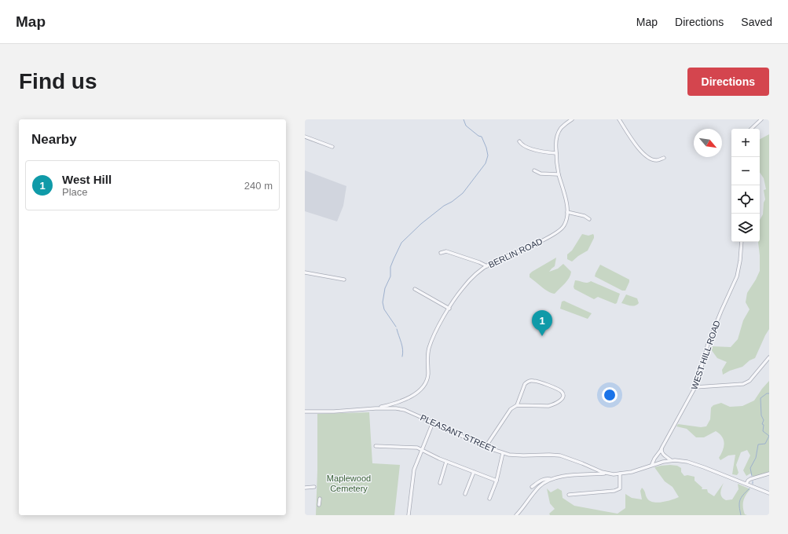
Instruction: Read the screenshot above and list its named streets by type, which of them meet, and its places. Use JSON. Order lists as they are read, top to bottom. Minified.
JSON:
{"streets":{"street":["BERLIN ROAD","WEST HILL ROAD","PLEASANT STREET"]},"crossings":[["BERLIN ROAD","PLEASANT STREET"],["WEST HILL ROAD","PLEASANT STREET"]],"parks":["Maplewood Cemetery"],"north":"bottom right","page":{"header":"Map","nav":["Map","Directions","Saved"],"buttons":"Directions","title":"Find us","heading":"Nearby","map_buttons":["+","−"],"list":[{"mark":"1","name":"West Hill","note":"Place","value":"240 m"}],"pins":"1"}}
